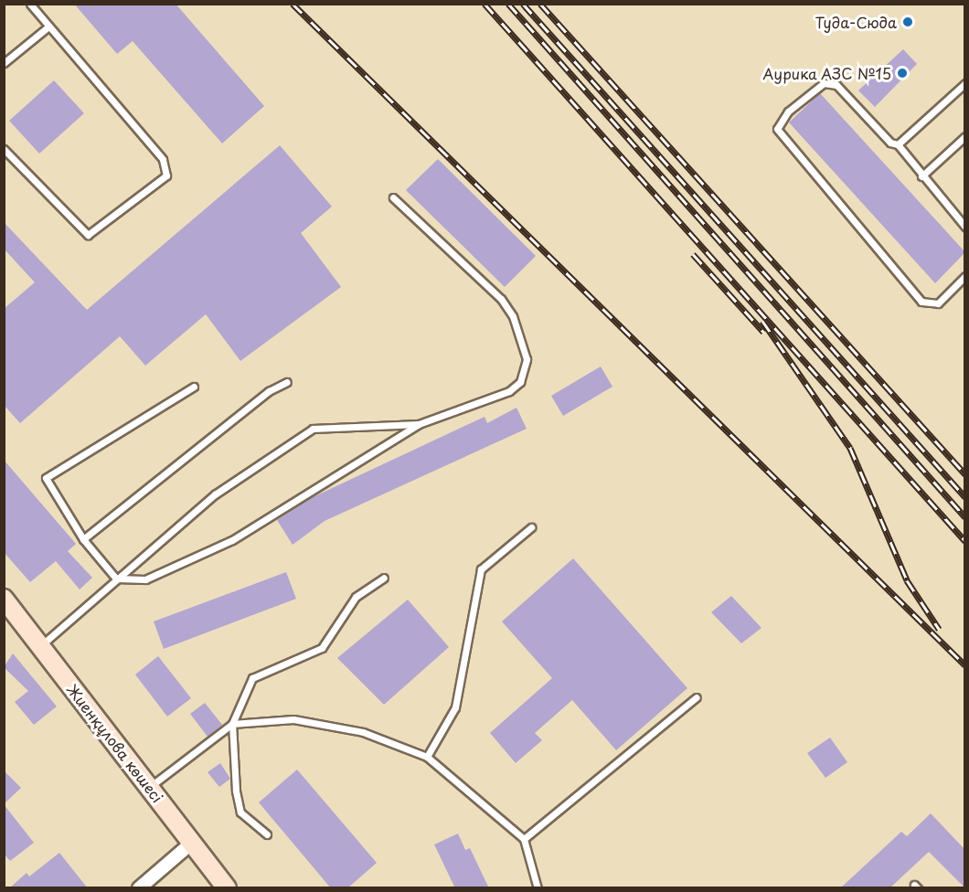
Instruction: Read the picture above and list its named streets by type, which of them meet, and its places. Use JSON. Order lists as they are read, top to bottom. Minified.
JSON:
{"streets":{"street":["Жиенқұлова көшесі"]},"places":["Туда-Сюда","Аурика АЗС №15"]}
